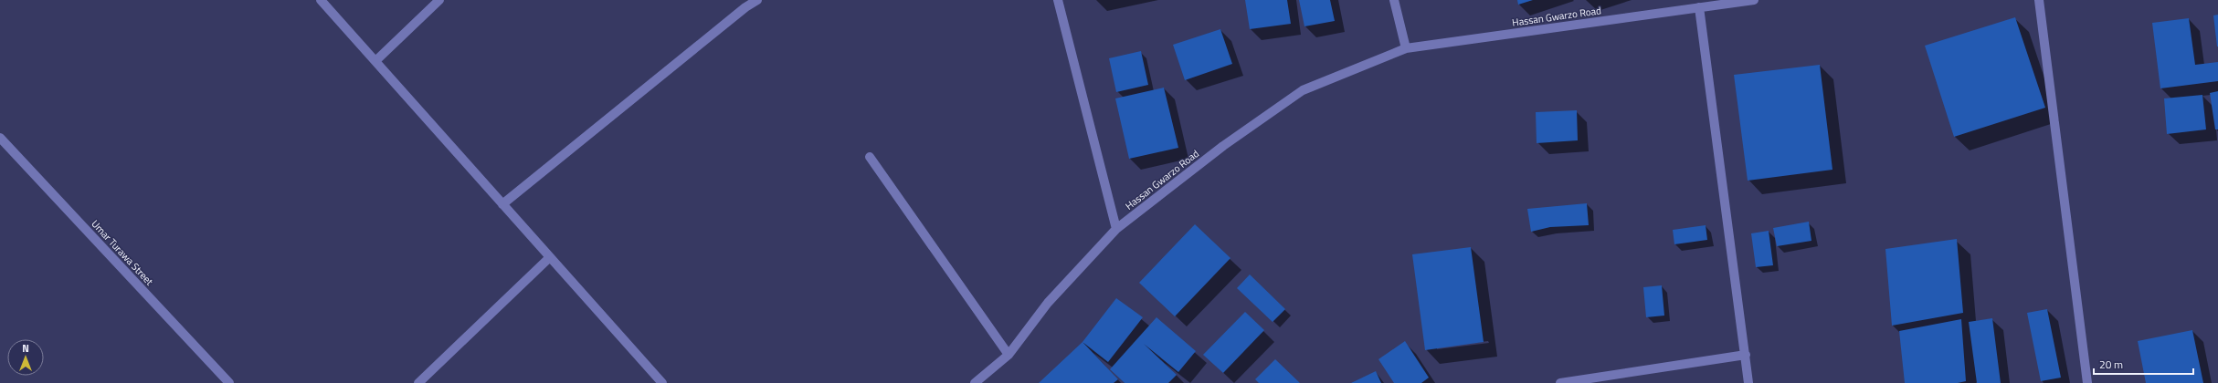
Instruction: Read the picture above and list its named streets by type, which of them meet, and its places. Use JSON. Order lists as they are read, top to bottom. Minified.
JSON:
{"streets":{"street":["Hassan Gwarzo Road","Umar Turawa Street"]},"scale_bar":"20 m","north":"top"}
